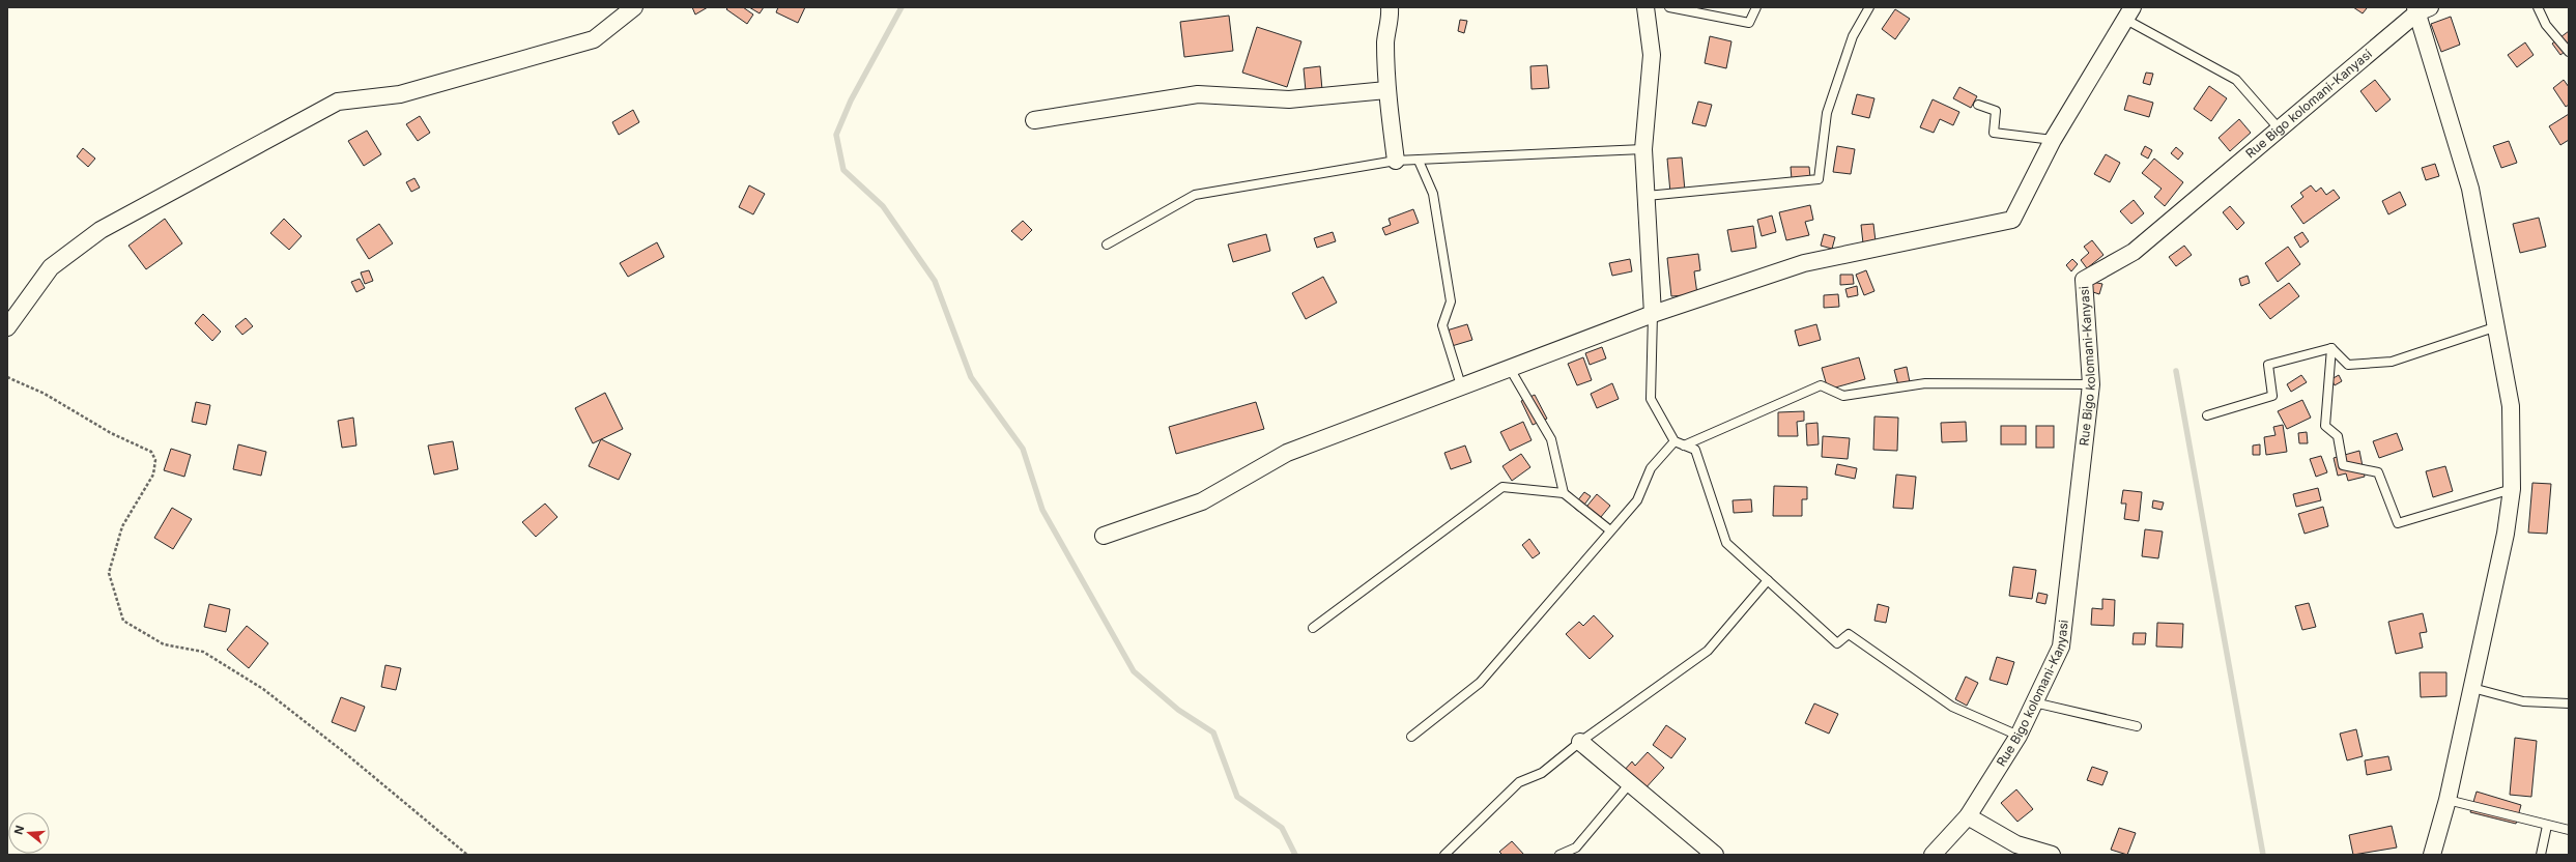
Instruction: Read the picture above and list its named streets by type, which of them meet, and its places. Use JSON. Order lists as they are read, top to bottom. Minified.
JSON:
{"streets":{"street":["Rue Bigo kolomani-Kanyasi"]},"north":"left"}
